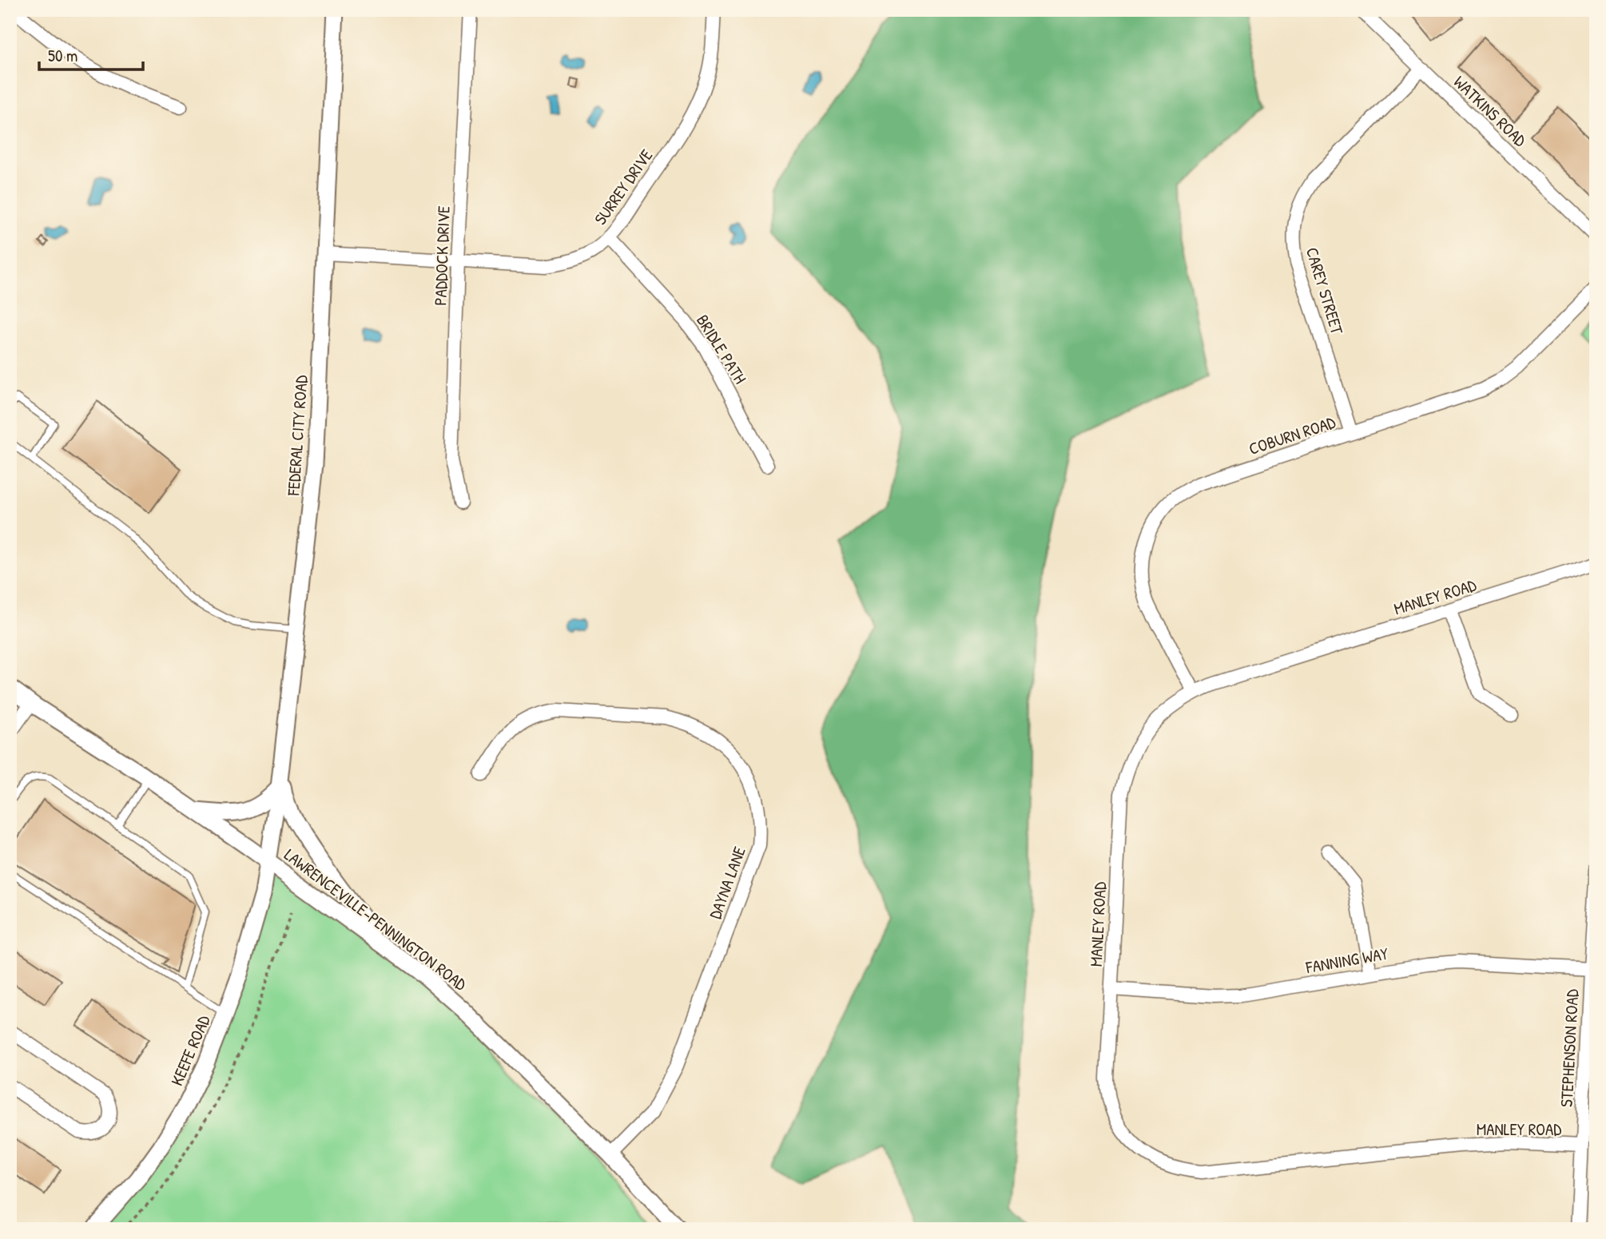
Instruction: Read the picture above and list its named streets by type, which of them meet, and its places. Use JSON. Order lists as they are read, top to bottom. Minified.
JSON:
{"streets":{"street":["WATKINS ROAD","SURREY DRIVE","PADDOCK DRIVE","CAREY STREET","BRIDLE PATH","FEDERAL CITY ROAD","COBURN ROAD","MANLEY ROAD","DAYNA LANE","LAWRENCEVILLE-PENNINGTON ROAD","FANNING WAY","STEPHENSON ROAD","KEEFE ROAD"]},"crossings":[["WATKINS ROAD","CAREY STREET"],["SURREY DRIVE","PADDOCK DRIVE"],["SURREY DRIVE","BRIDLE PATH"],["SURREY DRIVE","FEDERAL CITY ROAD"],["CAREY STREET","COBURN ROAD"],["FEDERAL CITY ROAD","LAWRENCEVILLE-PENNINGTON ROAD"],["FEDERAL CITY ROAD","KEEFE ROAD"],["COBURN ROAD","MANLEY ROAD"],["MANLEY ROAD","FANNING WAY"],["MANLEY ROAD","STEPHENSON ROAD"],["DAYNA LANE","LAWRENCEVILLE-PENNINGTON ROAD"],["LAWRENCEVILLE-PENNINGTON ROAD","KEEFE ROAD"],["FANNING WAY","STEPHENSON ROAD"]],"scale_bar":"50 m"}
